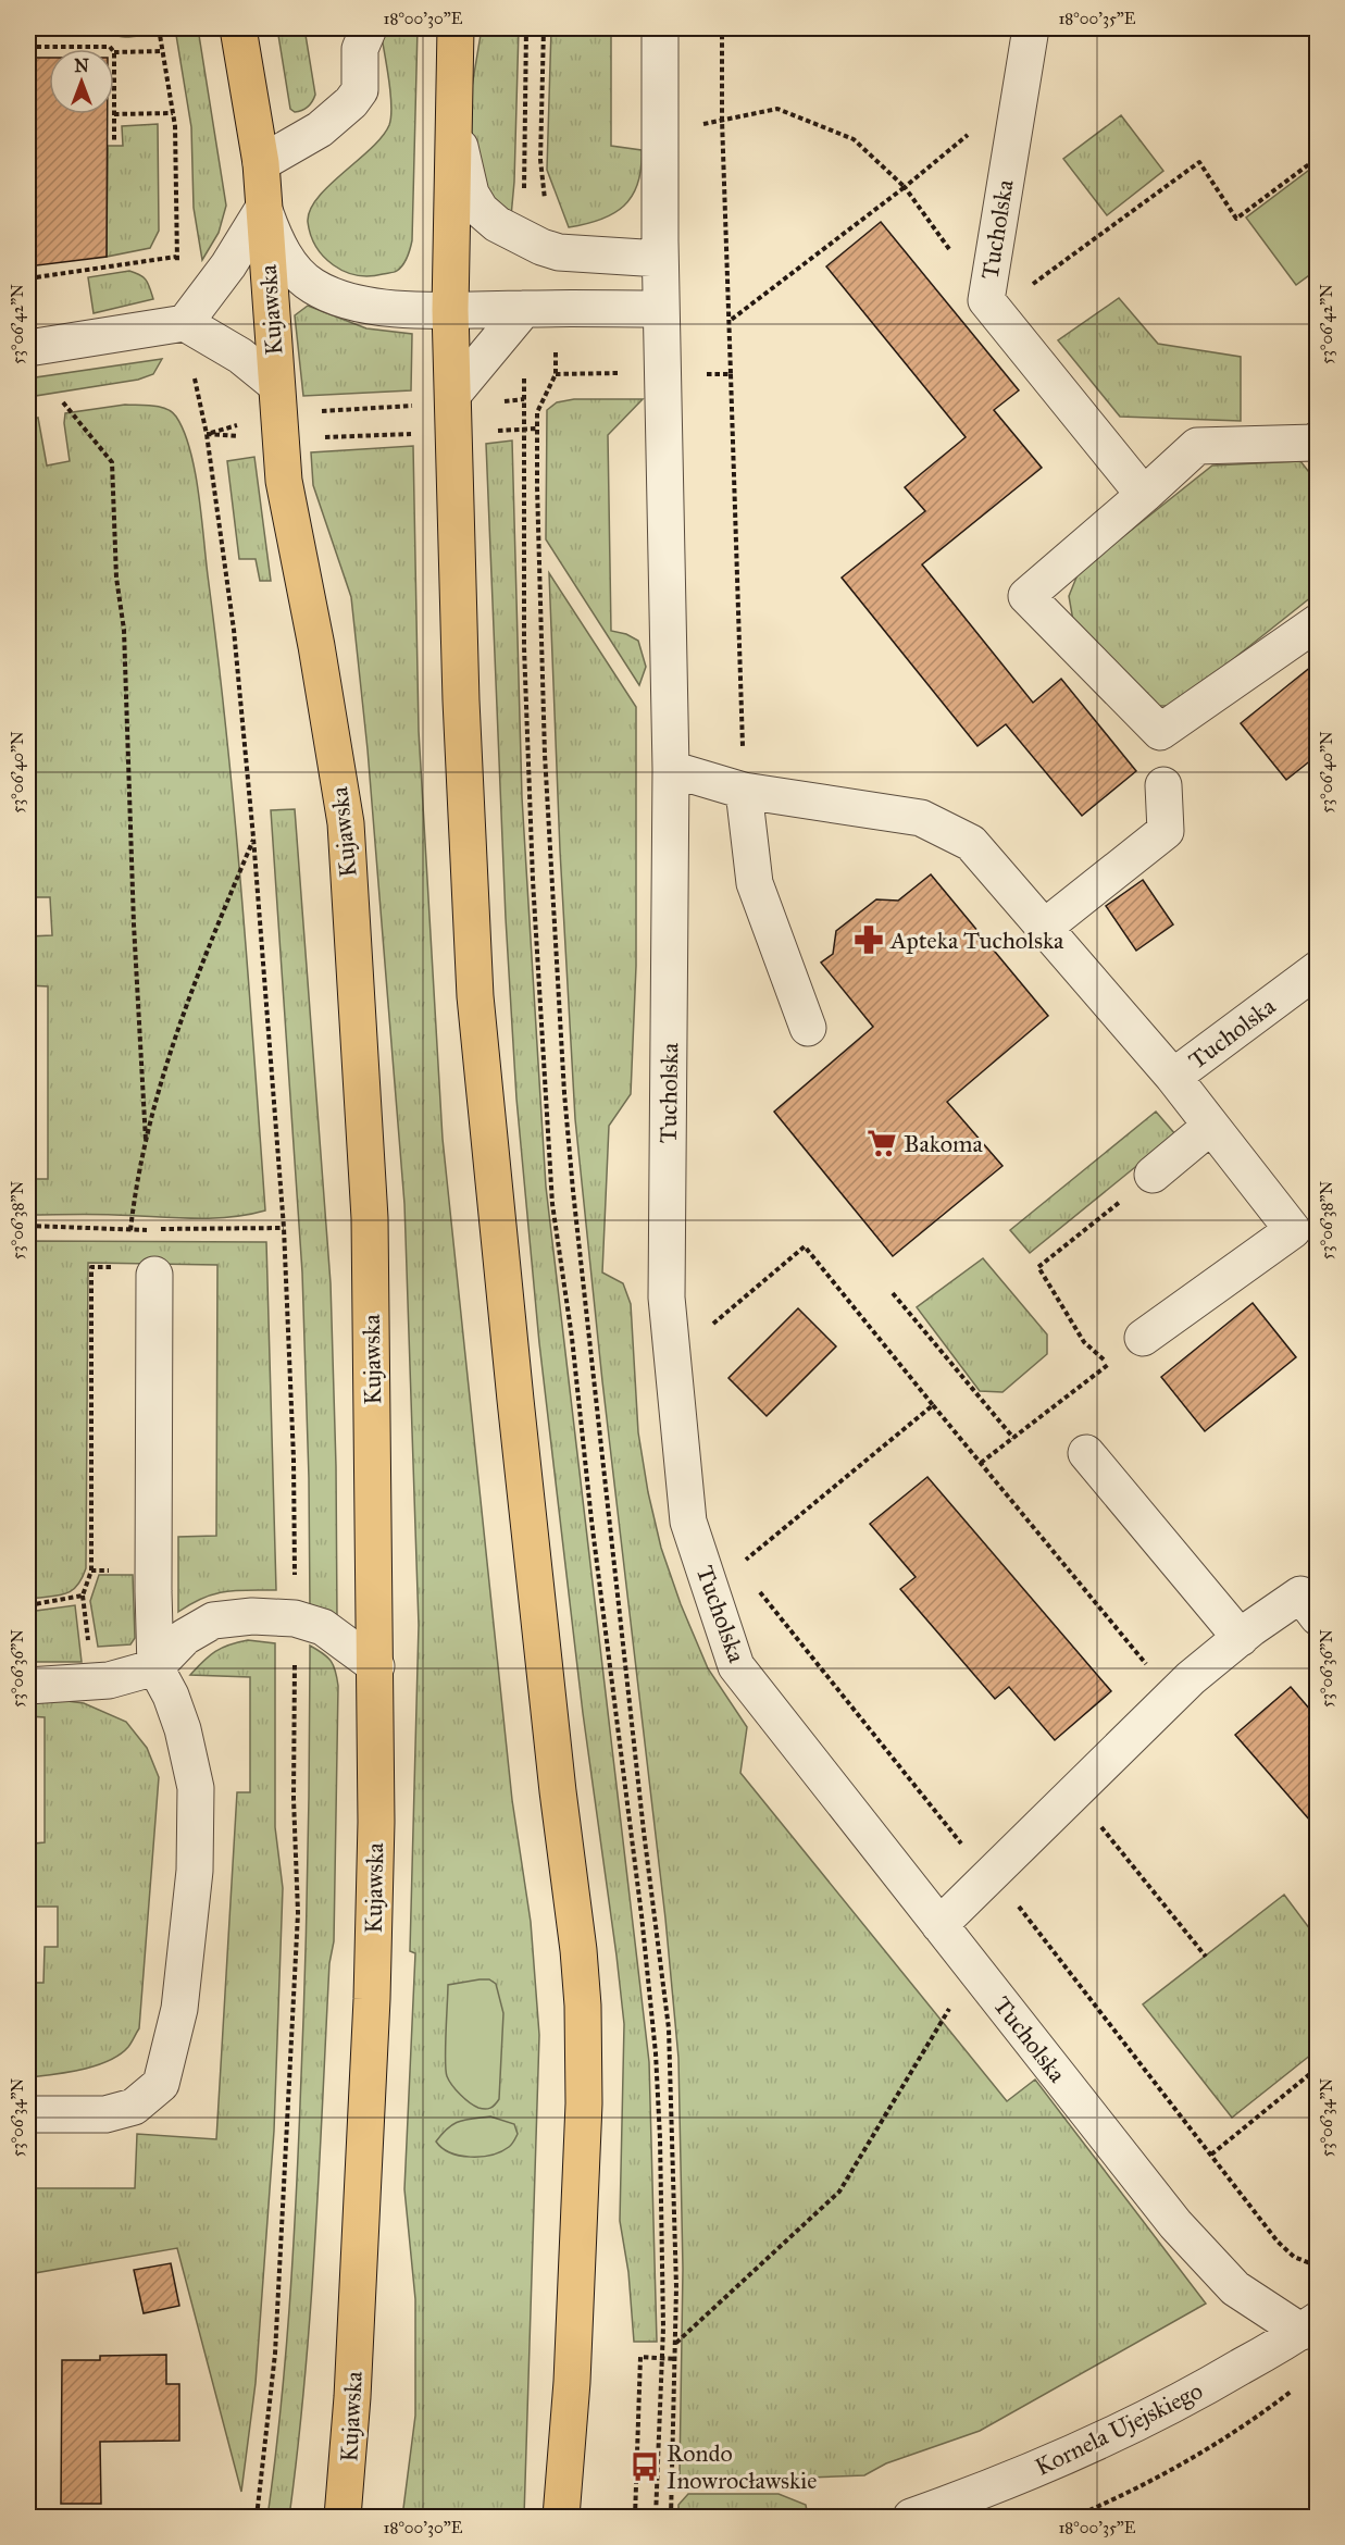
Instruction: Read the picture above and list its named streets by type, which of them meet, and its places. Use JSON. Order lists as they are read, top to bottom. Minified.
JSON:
{"streets":{"main road":["Kujawska"],"street":["Tucholska","Kornela Ujejskiego"]},"crossings":[["Tucholska","Kornela Ujejskiego"]],"places":{"pharmacy":["Apteka Tucholska"],"supermarket":["Bakoma"],"bus stop":["Rondo Inowrocławskie"]},"north":"top","coordinates":["18°00'30\"E","18°00'35\"E","53°06'42\"N","53°06'40\"N","53°06'38\"N","53°06'36\"N","53°06'34\"N"]}
